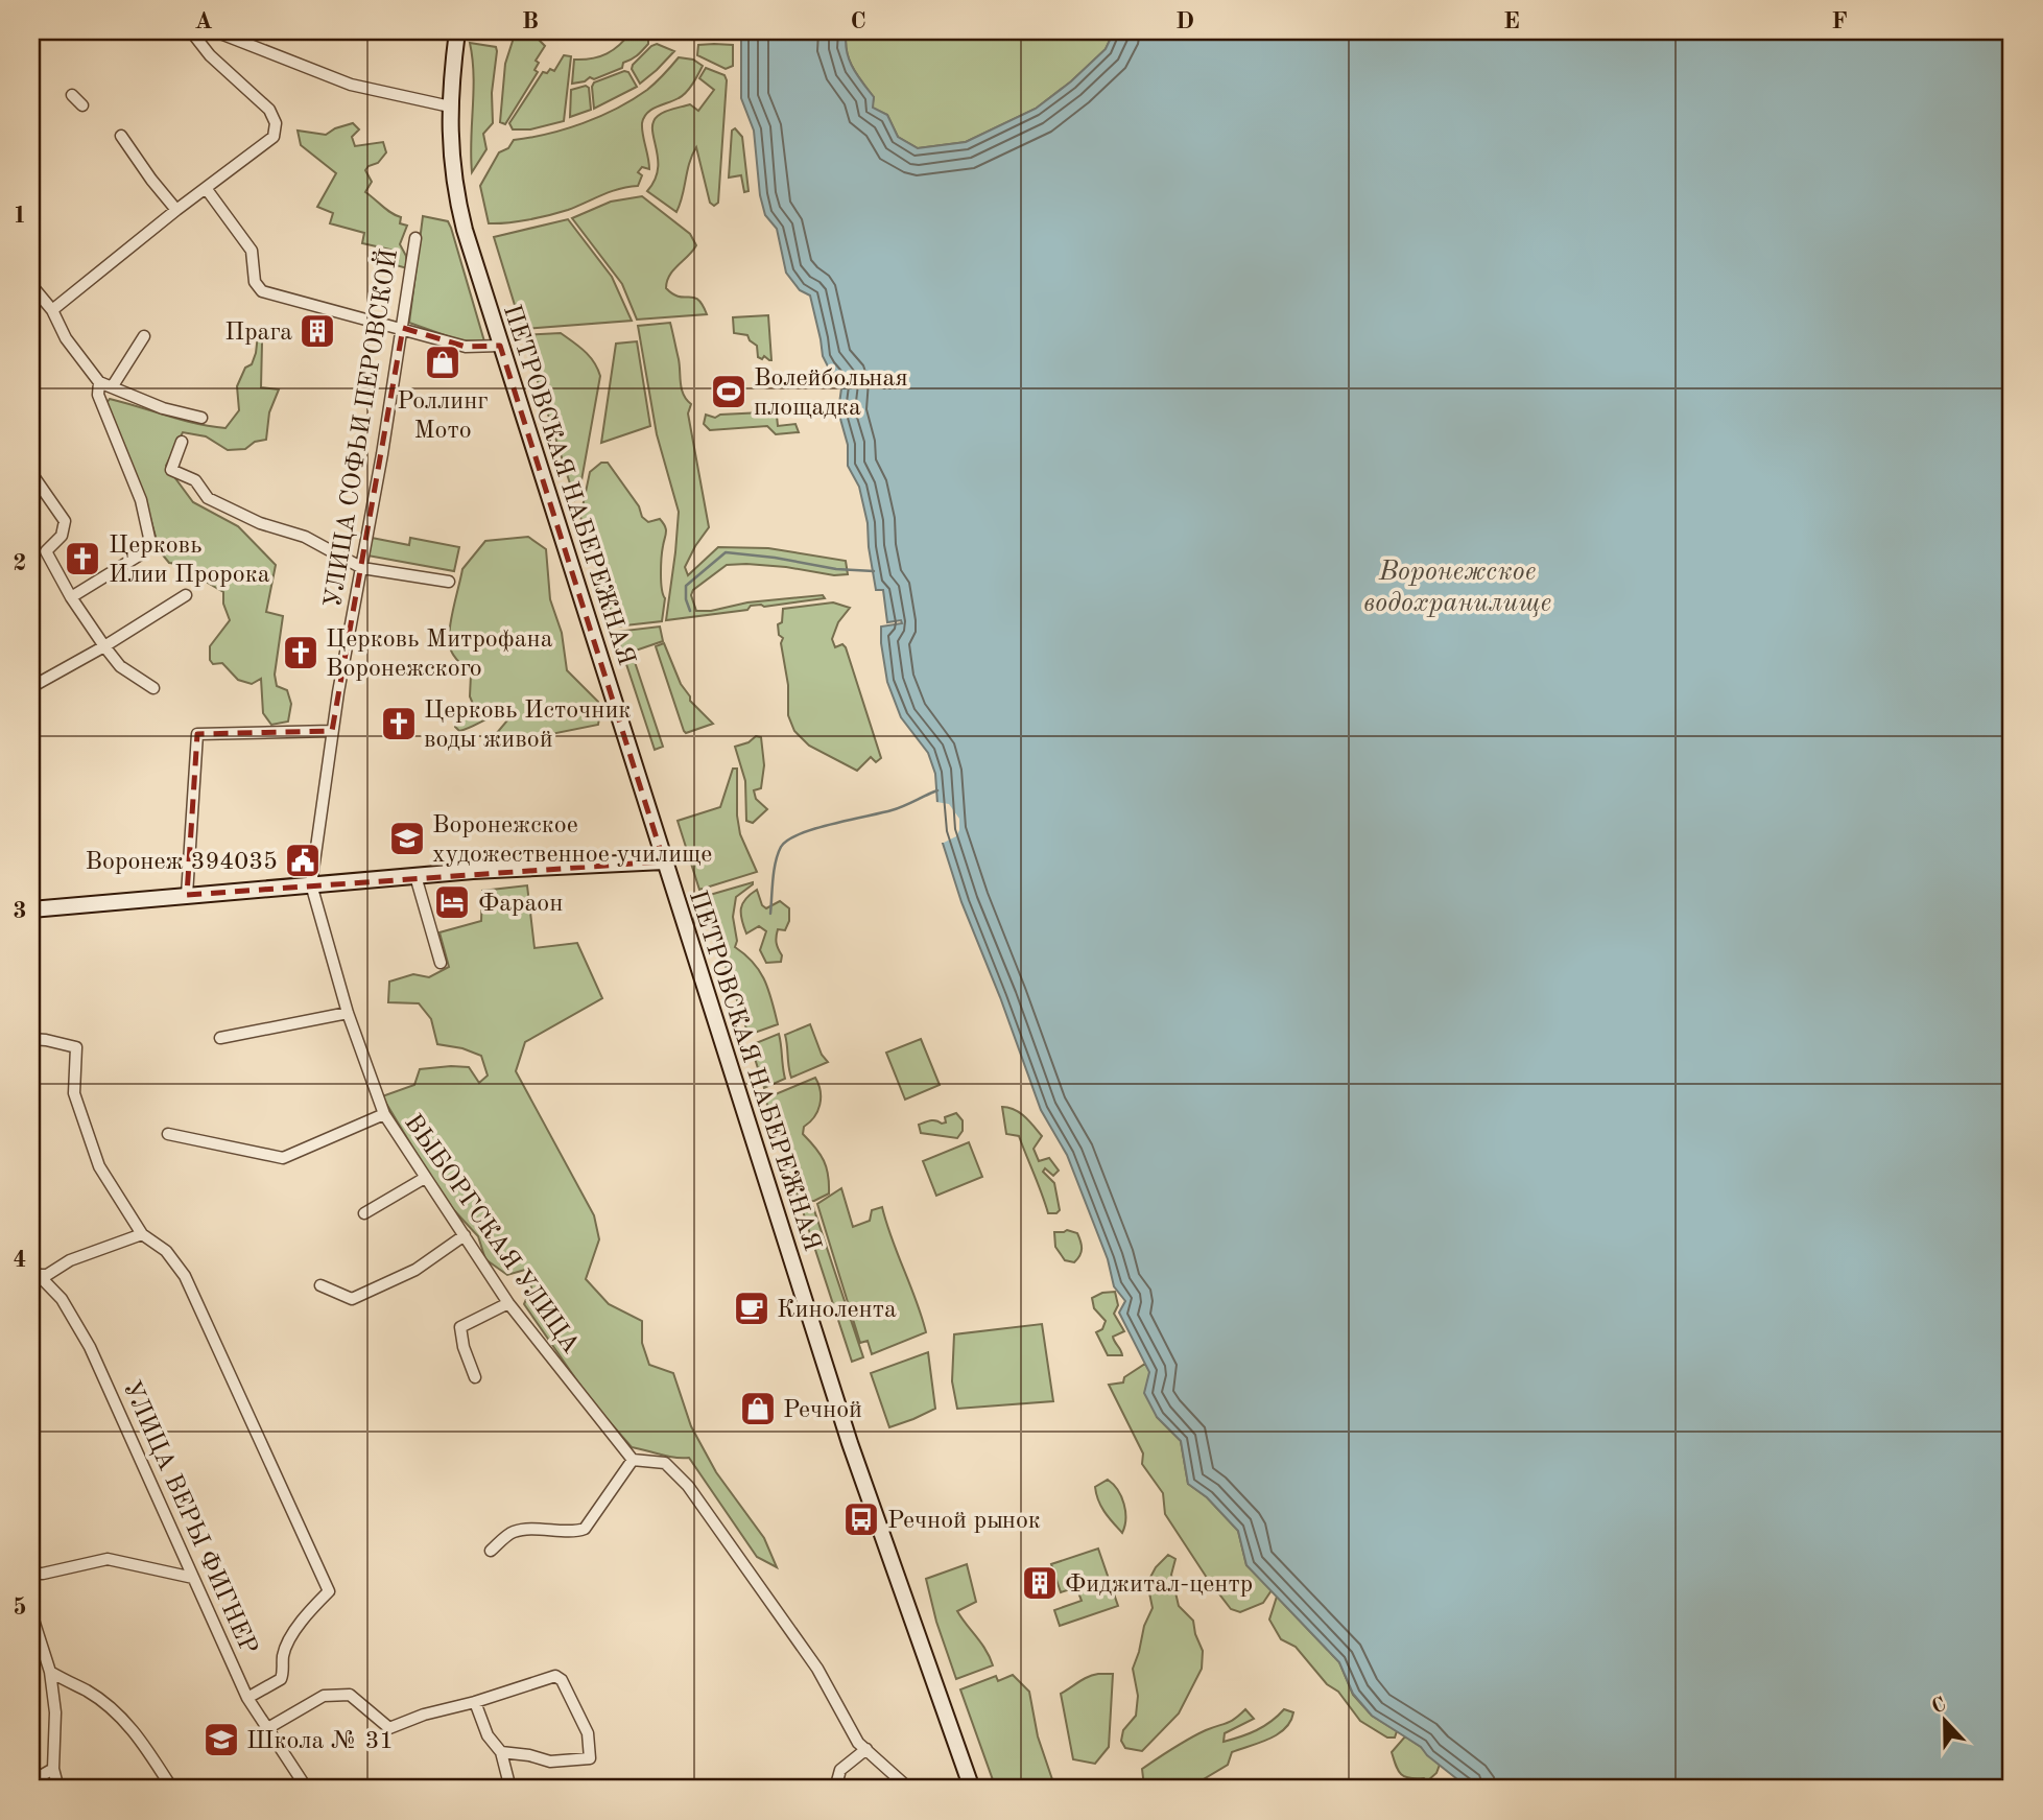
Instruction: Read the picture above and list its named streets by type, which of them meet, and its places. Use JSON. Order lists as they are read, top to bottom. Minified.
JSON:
{"streets":{"main road":["ПЕТРОВСКАЯ НАБЕРЕЖНАЯ"],"street":["УЛИЦА СОФЬИ ПЕРОВСКОЙ","ВЫБОРГСКАЯ УЛИЦА","УЛИЦА ВЕРЫ ФИГНЕР"]},"crossings":[["УЛИЦА СОФЬИ ПЕРОВСКОЙ","ВЫБОРГСКАЯ УЛИЦА"]],"water":["Воронежское водохранилище"],"places":{"building":["Прага","Фиджитал-центр"],"shop":["Роллинг Мото","Речной"],"sports":["Волейбольная площадка"],"church":["Церковь Илии Пророка","Церковь Митрофана Воронежского","Церковь Источник воды живой"],"school or university":["Воронежское художественное училище","Школа № 31"],"public building":["Воронеж 394035"],"hotel":["Фараон"],"cafe":["Кинолента"],"bus stop":["Речной рынок"]},"north":"top","grid":{"columns":["A","B","C","D","E","F"],"rows":["1","2","3","4","5"]}}
